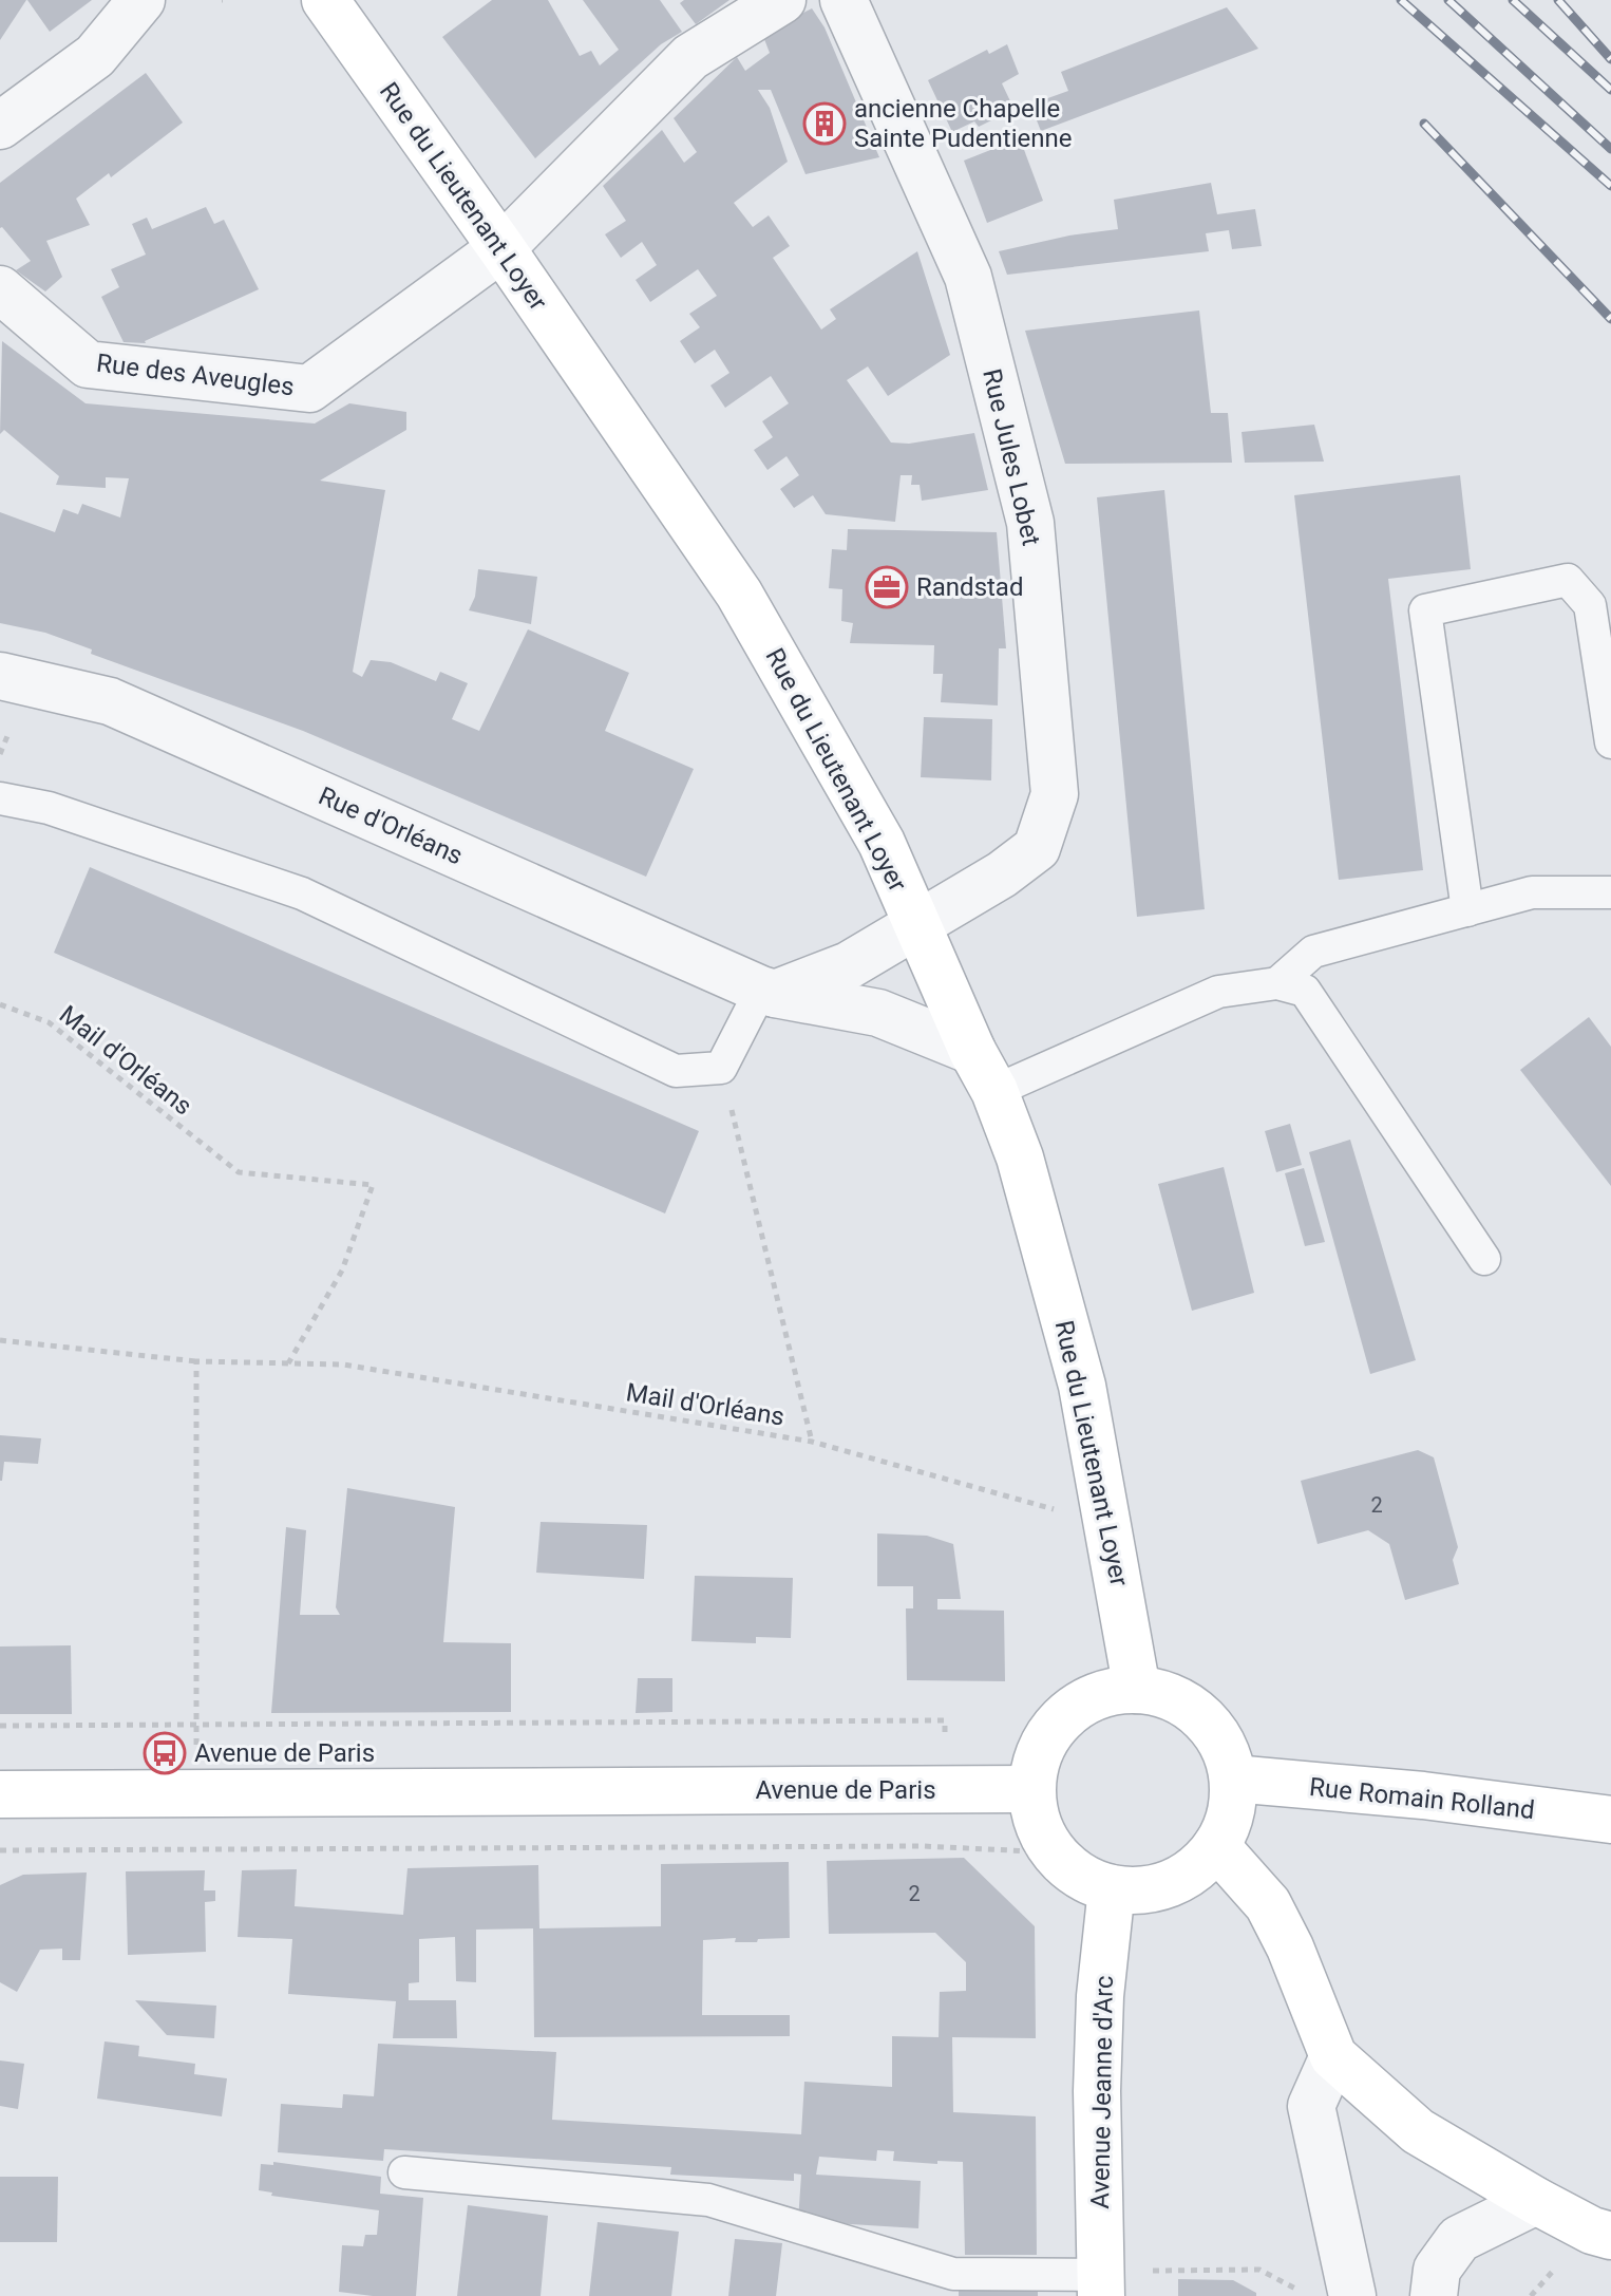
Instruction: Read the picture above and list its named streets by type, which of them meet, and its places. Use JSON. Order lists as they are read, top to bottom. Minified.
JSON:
{"streets":{"main road":["Rue du Lieutenant Loyer","Avenue de Paris","Rue Romain Rolland","Avenue Jeanne d'Arc"],"street":["Rue des Aveugles","Rue Jules Lobet","Rue d'Orléans"],"path":["Mail d'Orléans"]},"crossings":[["Rue du Lieutenant Loyer","Rue des Aveugles"],["Rue du Lieutenant Loyer","Rue Jules Lobet"],["Rue du Lieutenant Loyer","Rue d'Orléans"],["Rue du Lieutenant Loyer","Mail d'Orléans"],["Rue du Lieutenant Loyer","Avenue de Paris"],["Rue du Lieutenant Loyer","Rue Romain Rolland"],["Rue du Lieutenant Loyer","Avenue Jeanne d'Arc"],["Avenue de Paris","Rue Romain Rolland"],["Avenue de Paris","Avenue Jeanne d'Arc"],["Rue Romain Rolland","Avenue Jeanne d'Arc"]],"places":{"building":["ancienne Chapelle Sainte Pudentienne"],"office":["Randstad"],"bus stop":["Avenue de Paris"]},"house_numbers":["2","2"]}
